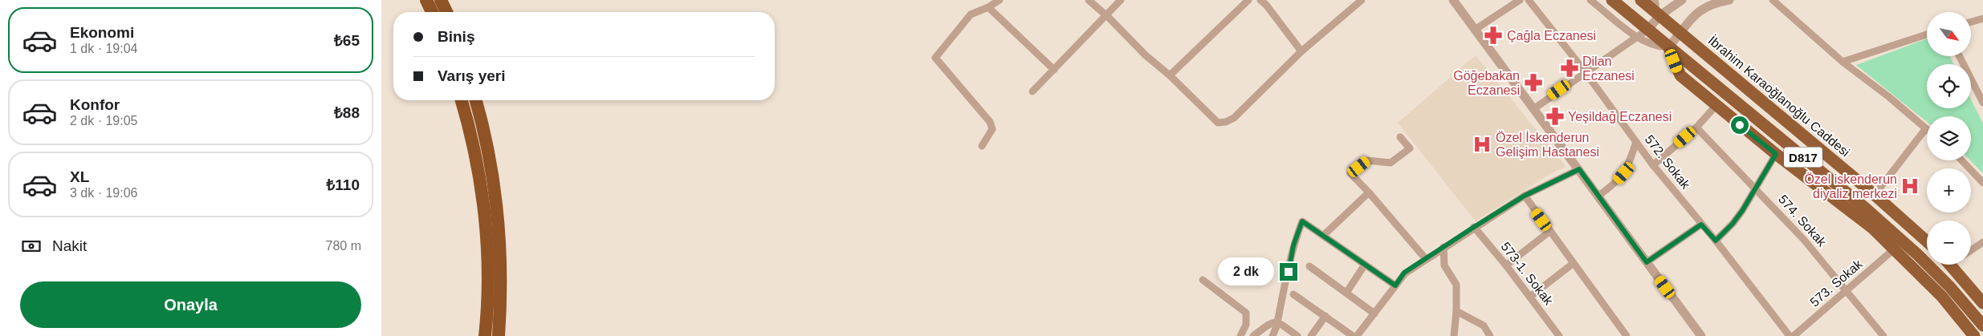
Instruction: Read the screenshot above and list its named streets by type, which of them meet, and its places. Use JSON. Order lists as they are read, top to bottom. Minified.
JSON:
{"streets":{"highway":["İbrahim Karaoğlanoğlu Caddesi","D817"],"street":["572. Sokak","574. Sokak","573-1. Sokak","573. Sokak"]},"crossings":[["574. Sokak","573. Sokak"]],"places":{"pharmacy":["Çağla Eczanesi","Dilan Eczanesi","Göğebakan Eczanesi","Yeşildağ Eczanesi"],"hospital":["Özel İskenderun Gelişim Hastanesi","Özel iskenderun diyaliz merkezi"]},"north":"bottom right","page":{"list":[{"name":"Ekonomi","note":"1 dk · 19:04","value":"₺65"},{"name":"Konfor","note":"2 dk · 19:05","value":"₺88"},{"name":"XL","note":"3 dk · 19:06","value":"₺110"}],"map_buttons":["+","−"],"banner":["Biniş","Varış yeri"],"pay":["Nakit","780 m"],"bubble":"2 dk","buttons":"Onayla"}}
